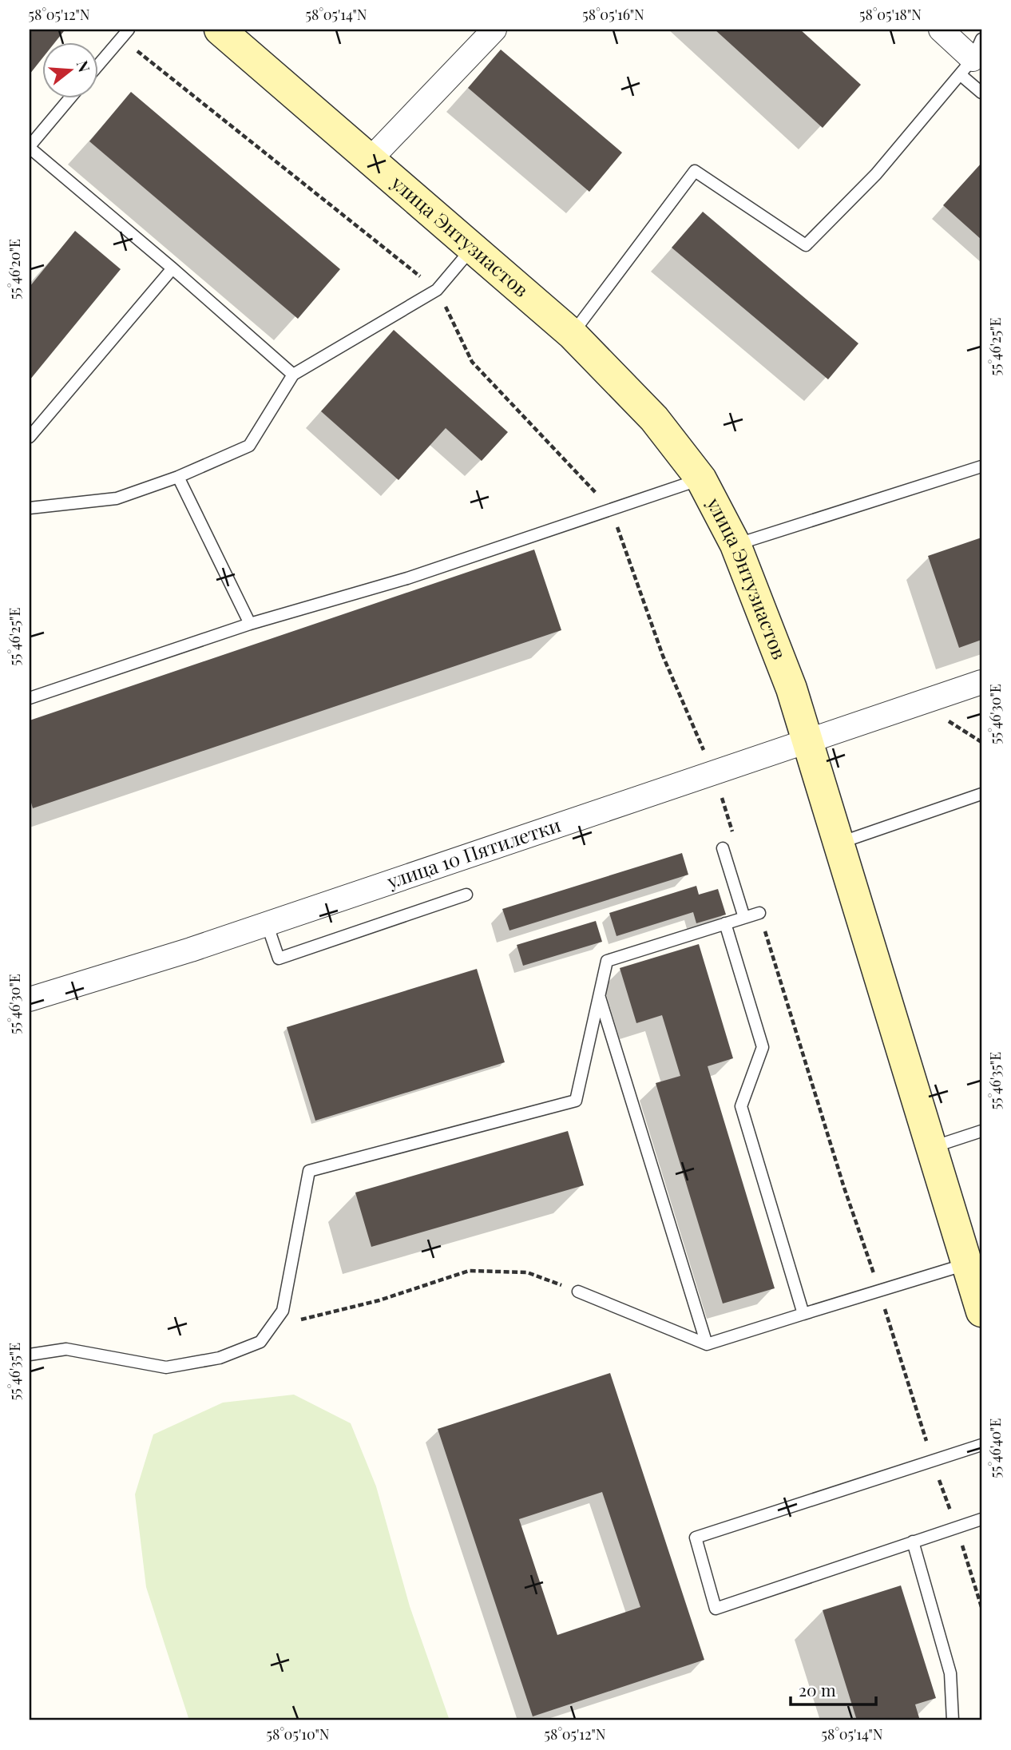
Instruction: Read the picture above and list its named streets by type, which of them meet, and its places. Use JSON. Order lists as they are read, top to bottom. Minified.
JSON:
{"streets":{"street":["улица Энтузиастов","улица 10 Пятилетки"]},"crossings":[["улица Энтузиастов","улица 10 Пятилетки"]],"scale_bar":"20 m","north":"right","coordinates":["58°05'12\"N","58°05'14\"N","58°05'16\"N","58°05'18\"N","55°46'20\"E","55°46'25\"E","55°46'30\"E","55°46'35\"E","55°46'40\"E","58°05'10\"N"]}
